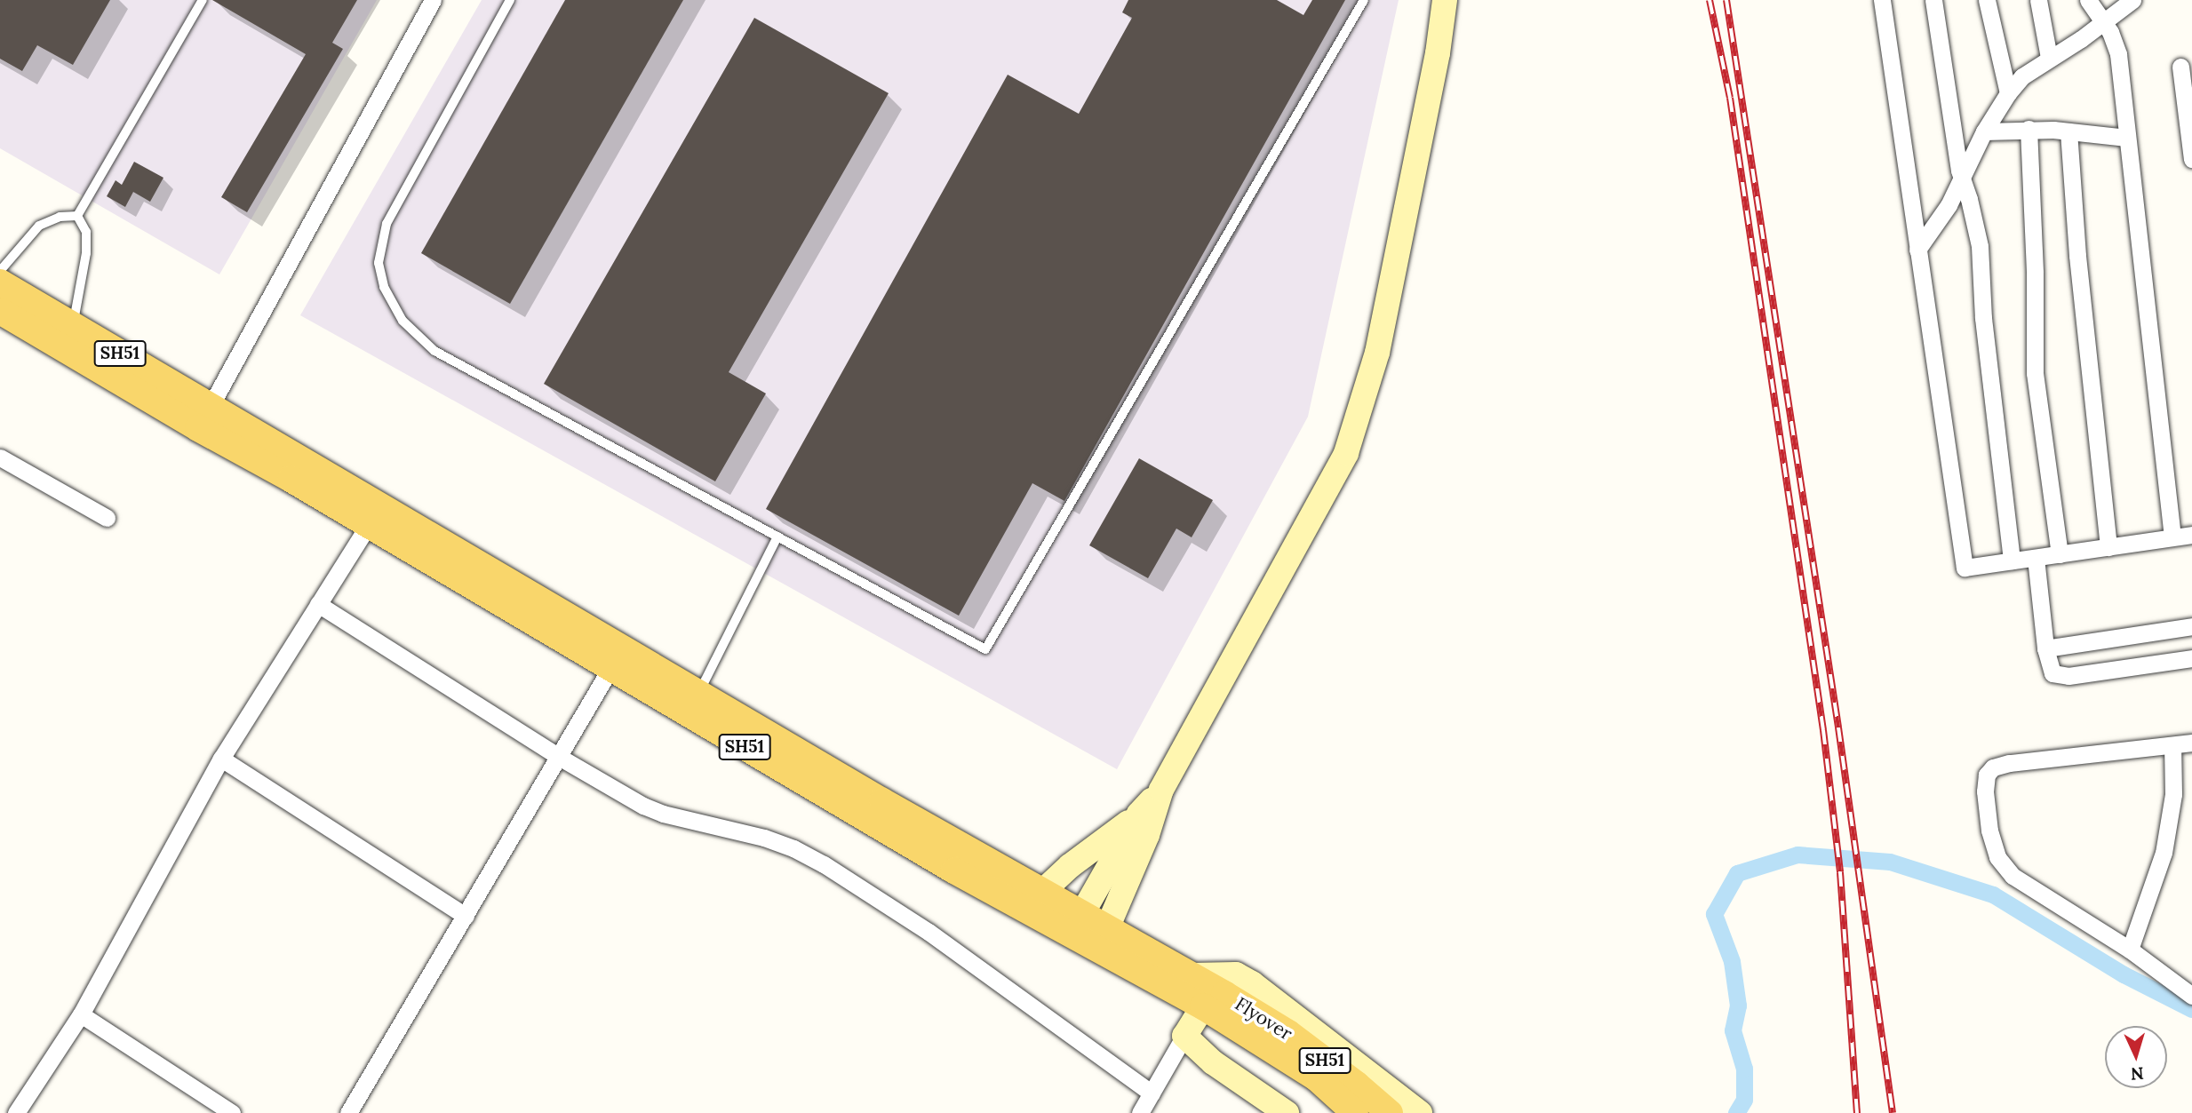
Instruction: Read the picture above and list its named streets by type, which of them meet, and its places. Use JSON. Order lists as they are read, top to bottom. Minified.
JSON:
{"streets":{"main road":["SH51","Flyover"]},"crossings":[["SH51","Flyover"]],"north":"bottom"}
